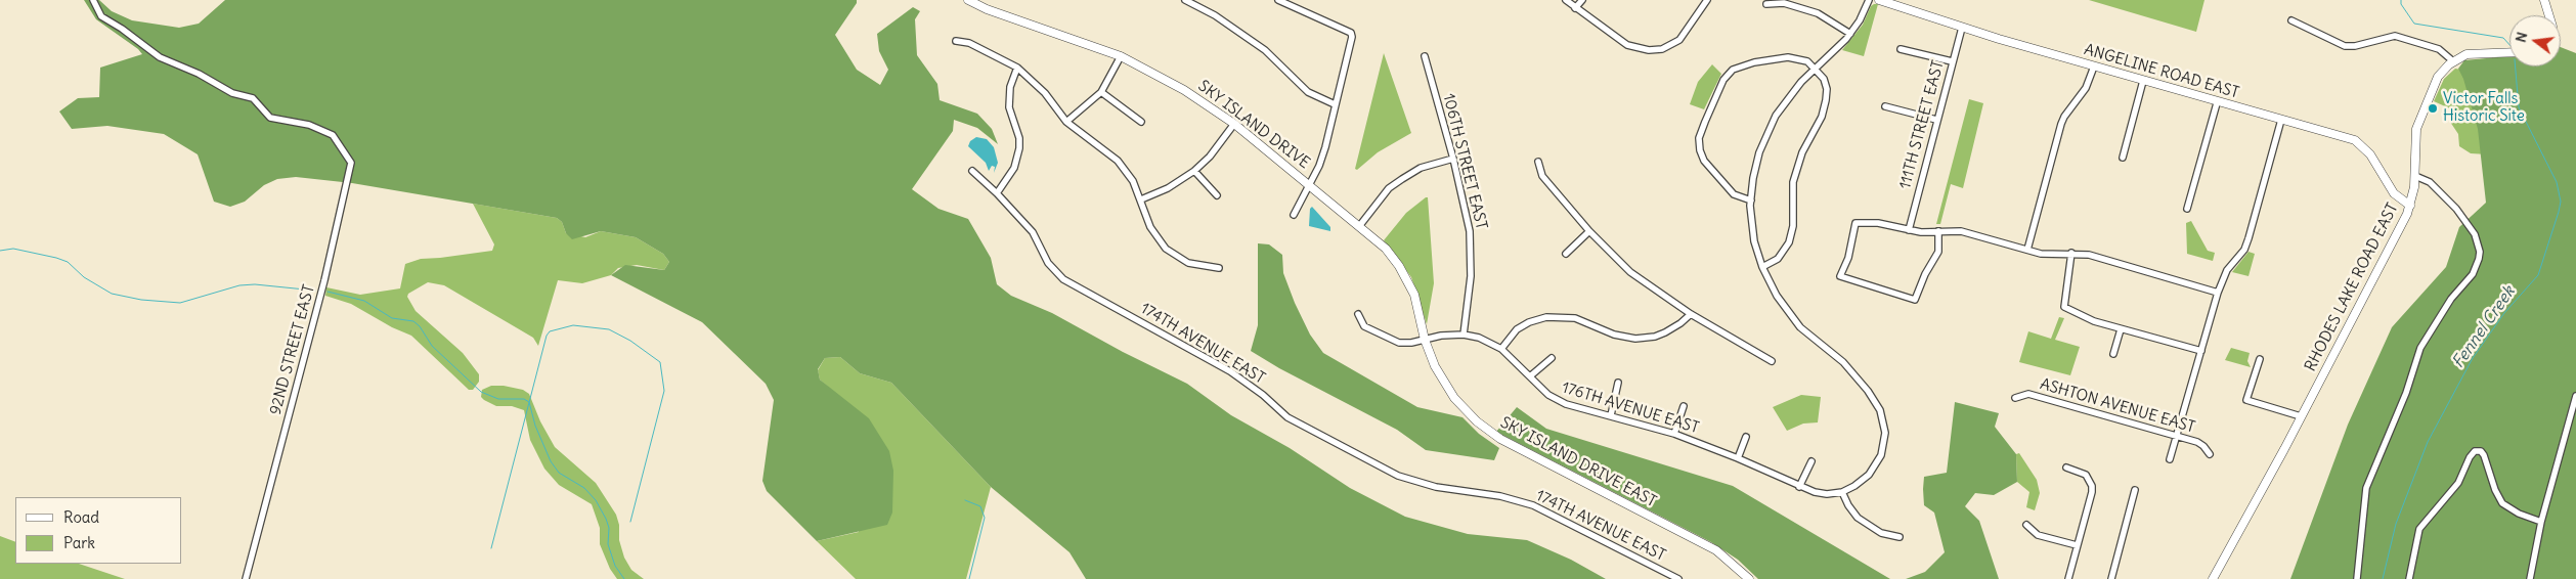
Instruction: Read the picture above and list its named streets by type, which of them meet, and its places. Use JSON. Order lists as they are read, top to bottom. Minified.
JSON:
{"streets":{"street":["ANGELINE ROAD EAST","SKY ISLAND DRIVE","111TH STREET EAST","106TH STREET EAST","RHODES LAKE ROAD EAST","174TH AVENUE EAST","92ND STREET EAST","ASHTON AVENUE EAST","176TH AVENUE EAST","SKY ISLAND DRIVE EAST"]},"crossings":[["ANGELINE ROAD EAST","111TH STREET EAST"],["ANGELINE ROAD EAST","RHODES LAKE ROAD EAST"],["SKY ISLAND DRIVE","176TH AVENUE EAST"],["SKY ISLAND DRIVE","SKY ISLAND DRIVE EAST"],["106TH STREET EAST","176TH AVENUE EAST"],["176TH AVENUE EAST","SKY ISLAND DRIVE EAST"]],"water":["Fennel Creek"],"places":["Victor Falls Historic Site"],"legend":["Road","Park"],"north":"left"}
